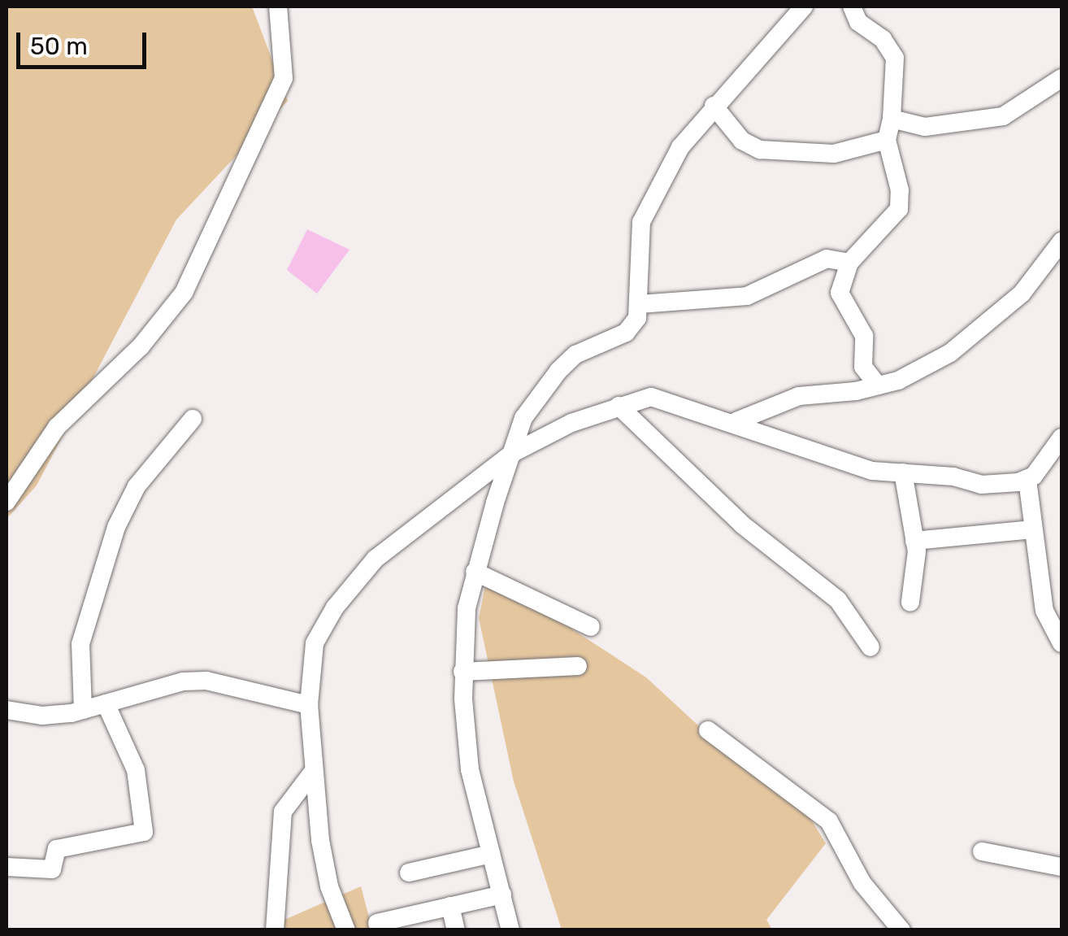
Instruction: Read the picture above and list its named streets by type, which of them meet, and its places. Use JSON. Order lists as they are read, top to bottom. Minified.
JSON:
{"scale_bar":"50 m"}
